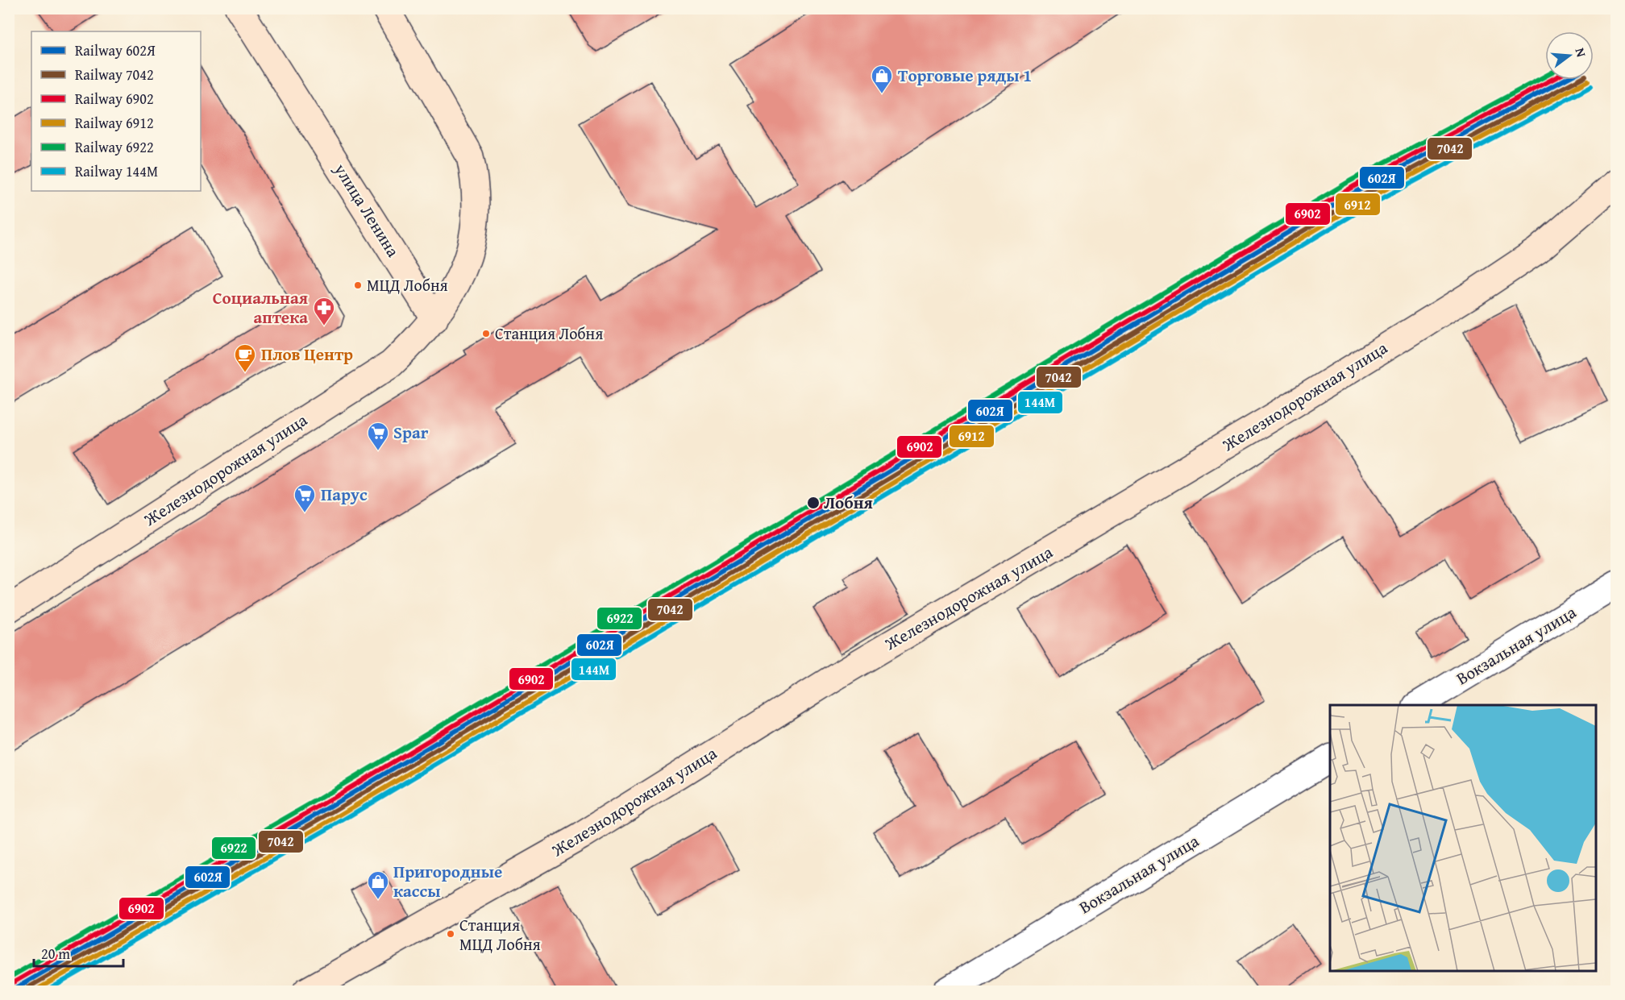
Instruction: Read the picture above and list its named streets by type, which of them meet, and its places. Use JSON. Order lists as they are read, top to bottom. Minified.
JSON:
{"streets":{"street":["улица Ленина","Железнодорожная улица","Вокзальная улица"]},"crossings":[["улица Ленина","Железнодорожная улица"]],"places":{"shop":["Торговые ряды 1","Пригородные кассы"],"other":["МЦД Лобня","Станция Лобня","Лобня","Станция МЦД Лобня"],"pharmacy":["Социальная аптека"],"cafe":["Плов Центр"],"supermarket":["Spar","Парус"]},"lines":["rail line 6922","rail line 602Я","rail line 7042","rail line 6902","rail line 6912","rail line 144М"],"legend":["Railway 602Я","Railway 7042","Railway 6902","Railway 6912","Railway 6922","Railway 144М"],"scale_bar":"20 m","north":"right"}
